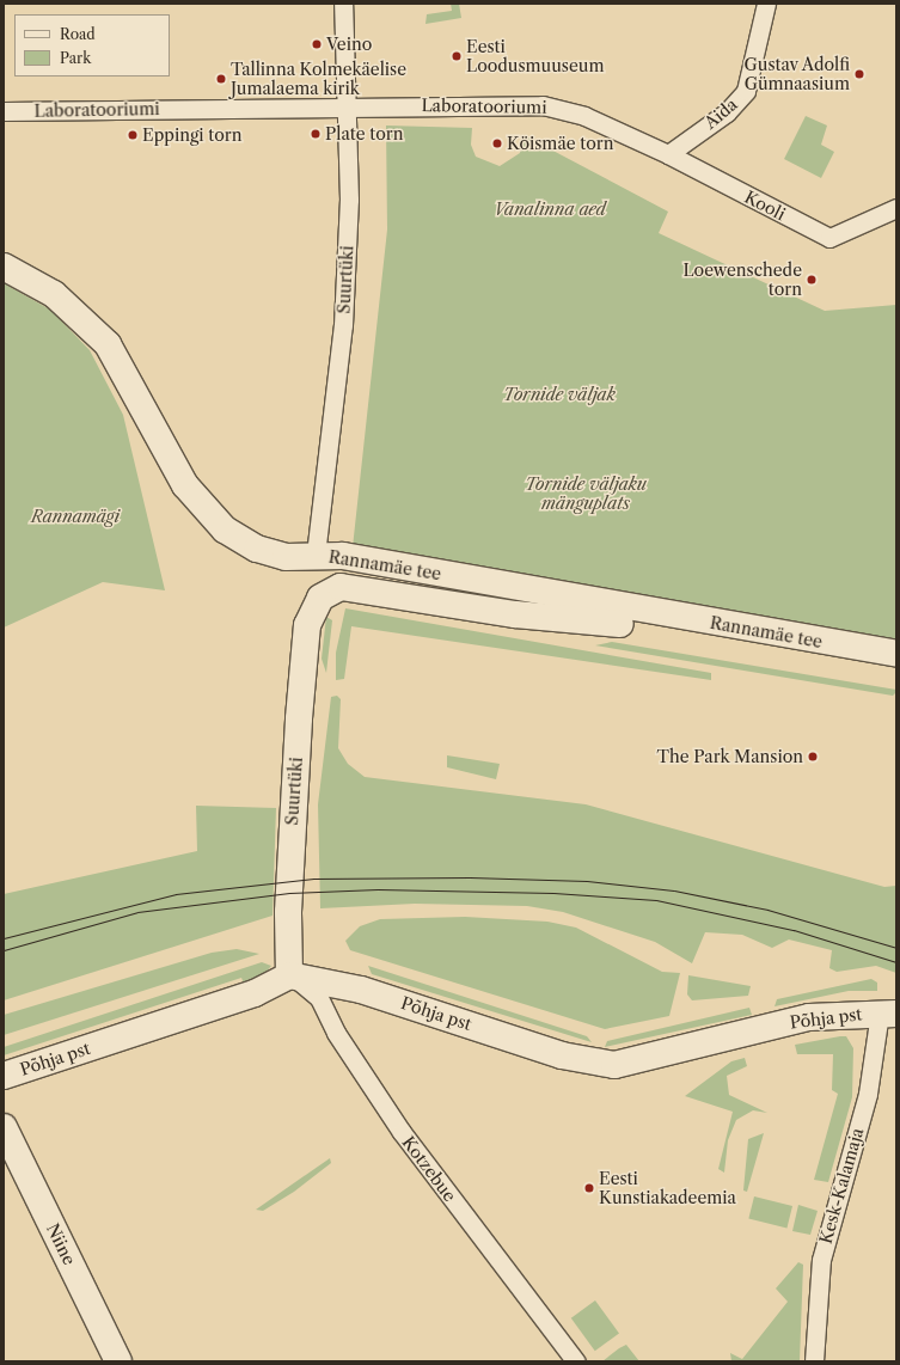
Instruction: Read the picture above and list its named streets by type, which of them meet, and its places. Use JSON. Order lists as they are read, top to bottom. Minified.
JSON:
{"streets":{"main road":["Suurtüki","Rannamäe tee","Põhja pst","Niine"],"street":["Laboratooriumi","Aida","Kooli","Kotzebue","Kesk-Kalamaja"]},"crossings":[["Laboratooriumi","Aida"],["Laboratooriumi","Kooli"],["Laboratooriumi","Suurtüki"],["Aida","Kooli"],["Suurtüki","Rannamäe tee"],["Suurtüki","Põhja pst"],["Suurtüki","Kotzebue"],["Põhja pst","Kotzebue"],["Põhja pst","Kesk-Kalamaja"]],"parks":["Vanalinna aed","Tornide väljak","Tornide väljaku mänguplats","Rannamägi"],"places":["Veino","Eesti Loodusmuuseum","Gustav Adolfi Gümnaasium","Tallinna Kolmekäelise Jumalaema kirik","Plate torn","Eppingi torn","Köismäe torn","Loewenschede torn","The Park Mansion","Eesti Kunstiakadeemia"],"legend":["Road","Park"]}
